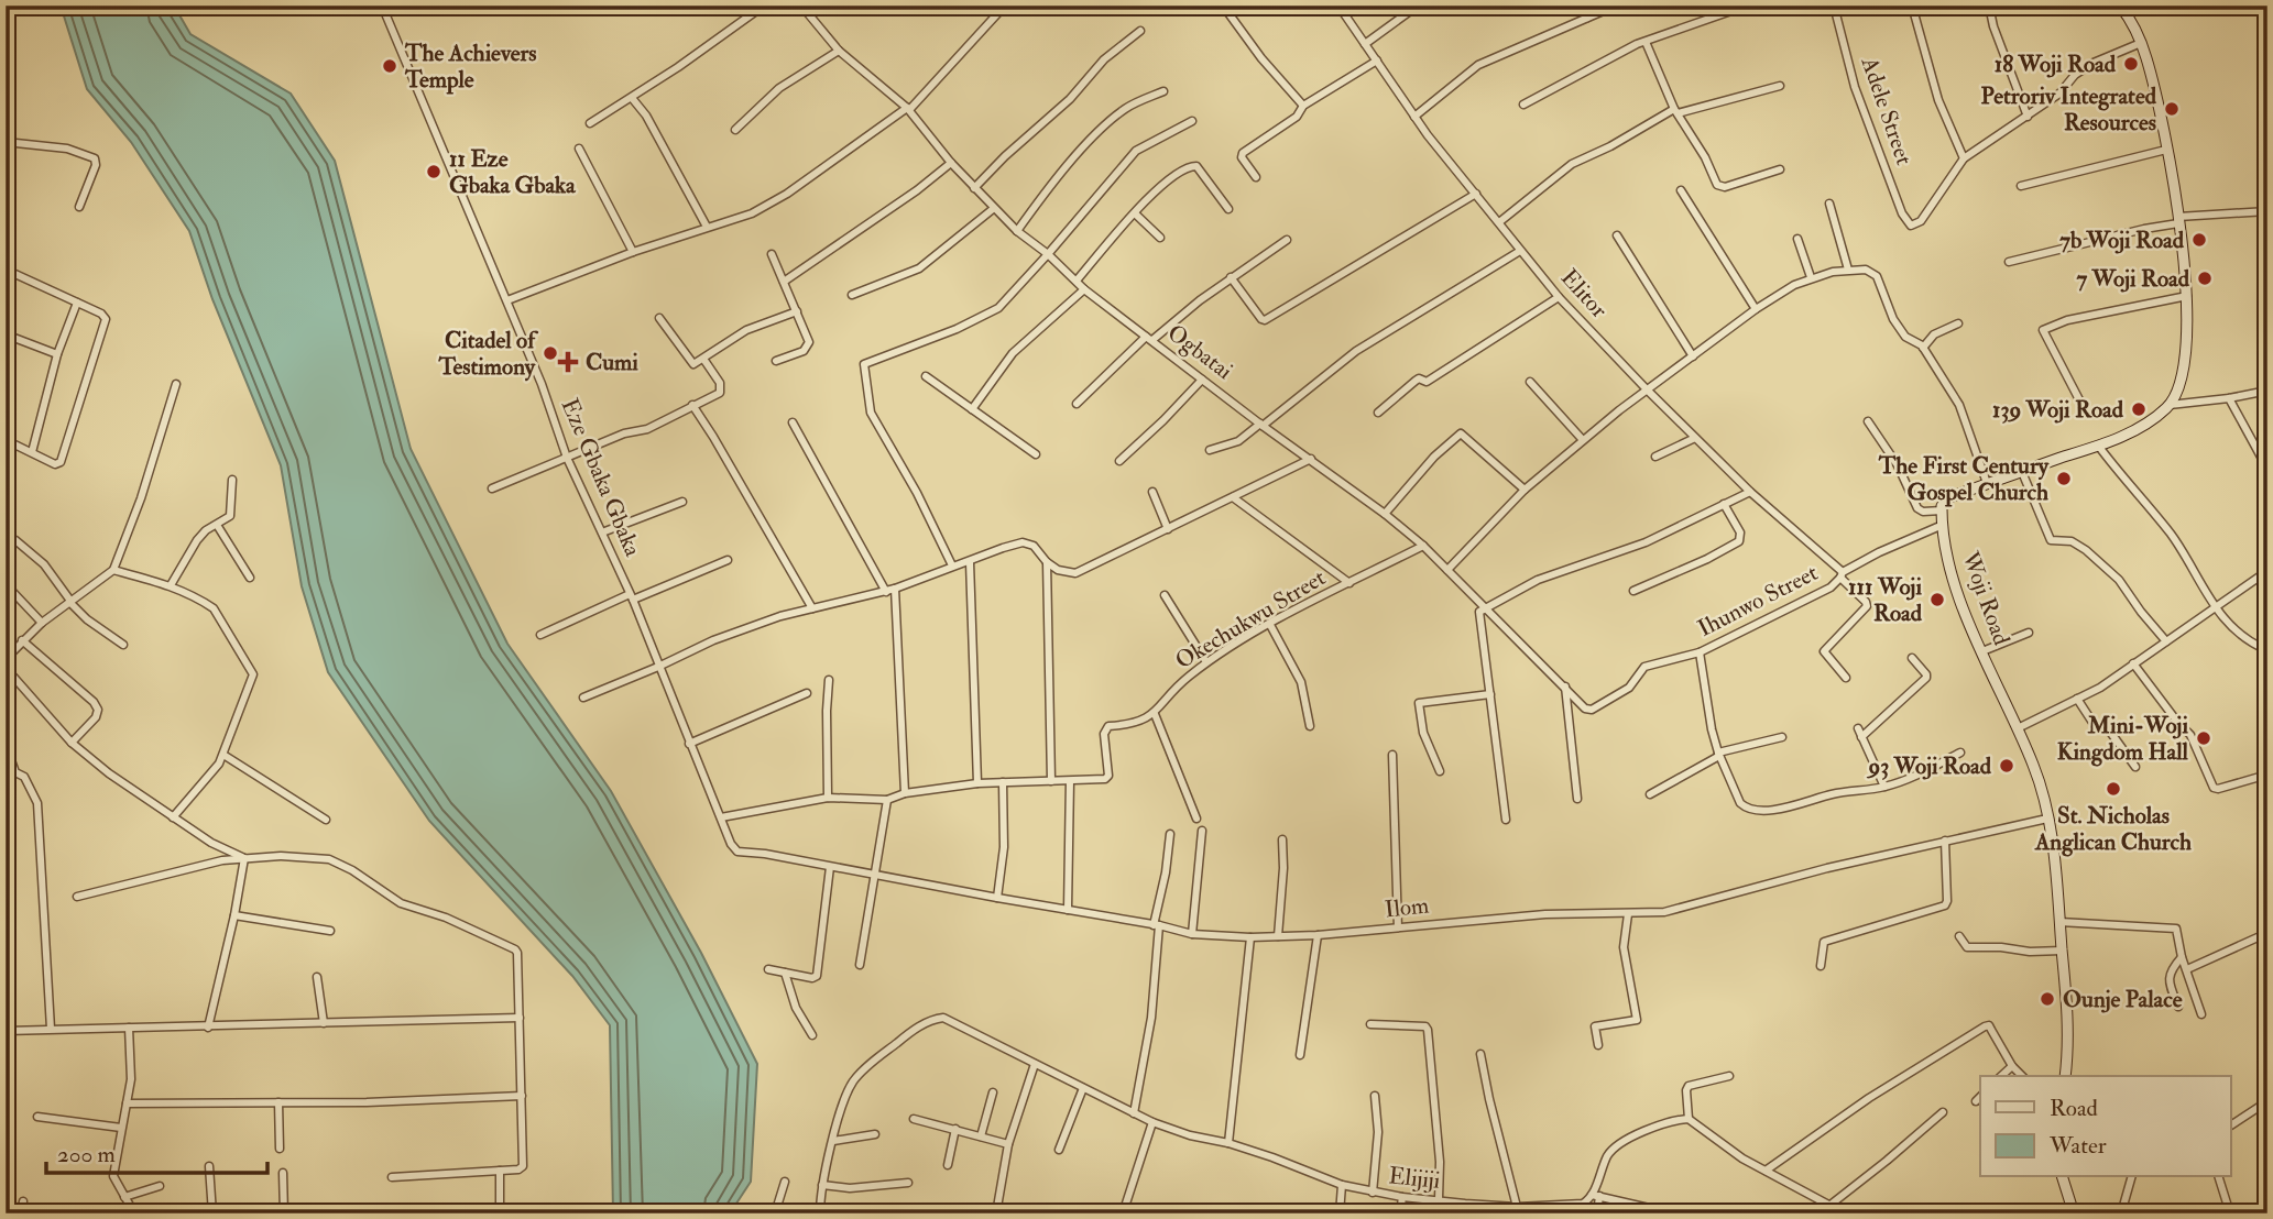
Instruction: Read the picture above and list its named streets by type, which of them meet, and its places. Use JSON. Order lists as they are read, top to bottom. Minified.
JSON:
{"streets":{"main road":["Woji Road"],"street":["Adele Street","Elitor","Ogbatai","Eze Gbaka Gbaka","Ihunwo Street","Okechukwu Street","Ilom","Elijiji"]},"crossings":[["Elitor","Ihunwo Street"],["Ogbatai","Ihunwo Street"],["Ogbatai","Okechukwu Street"],["Eze Gbaka Gbaka","Ilom"],["Woji Road","Ihunwo Street"],["Woji Road","Ilom"]],"places":{"other":["18 Woji Road","The Achievers Temple","Petroriv Integrated Resources","11 Eze Gbaka Gbaka","7b Woji Road","7 Woji Road","Citadel of Testimony","139 Woji Road","The First Century Gospel Church","111 Woji Road","Mini-Woji Kingdom Hall","93 Woji Road","St. Nicholas Anglican Church","Ounje Palace"],"health":["Cumi"]},"legend":["Road","Water"],"scale_bar":"200 m"}
